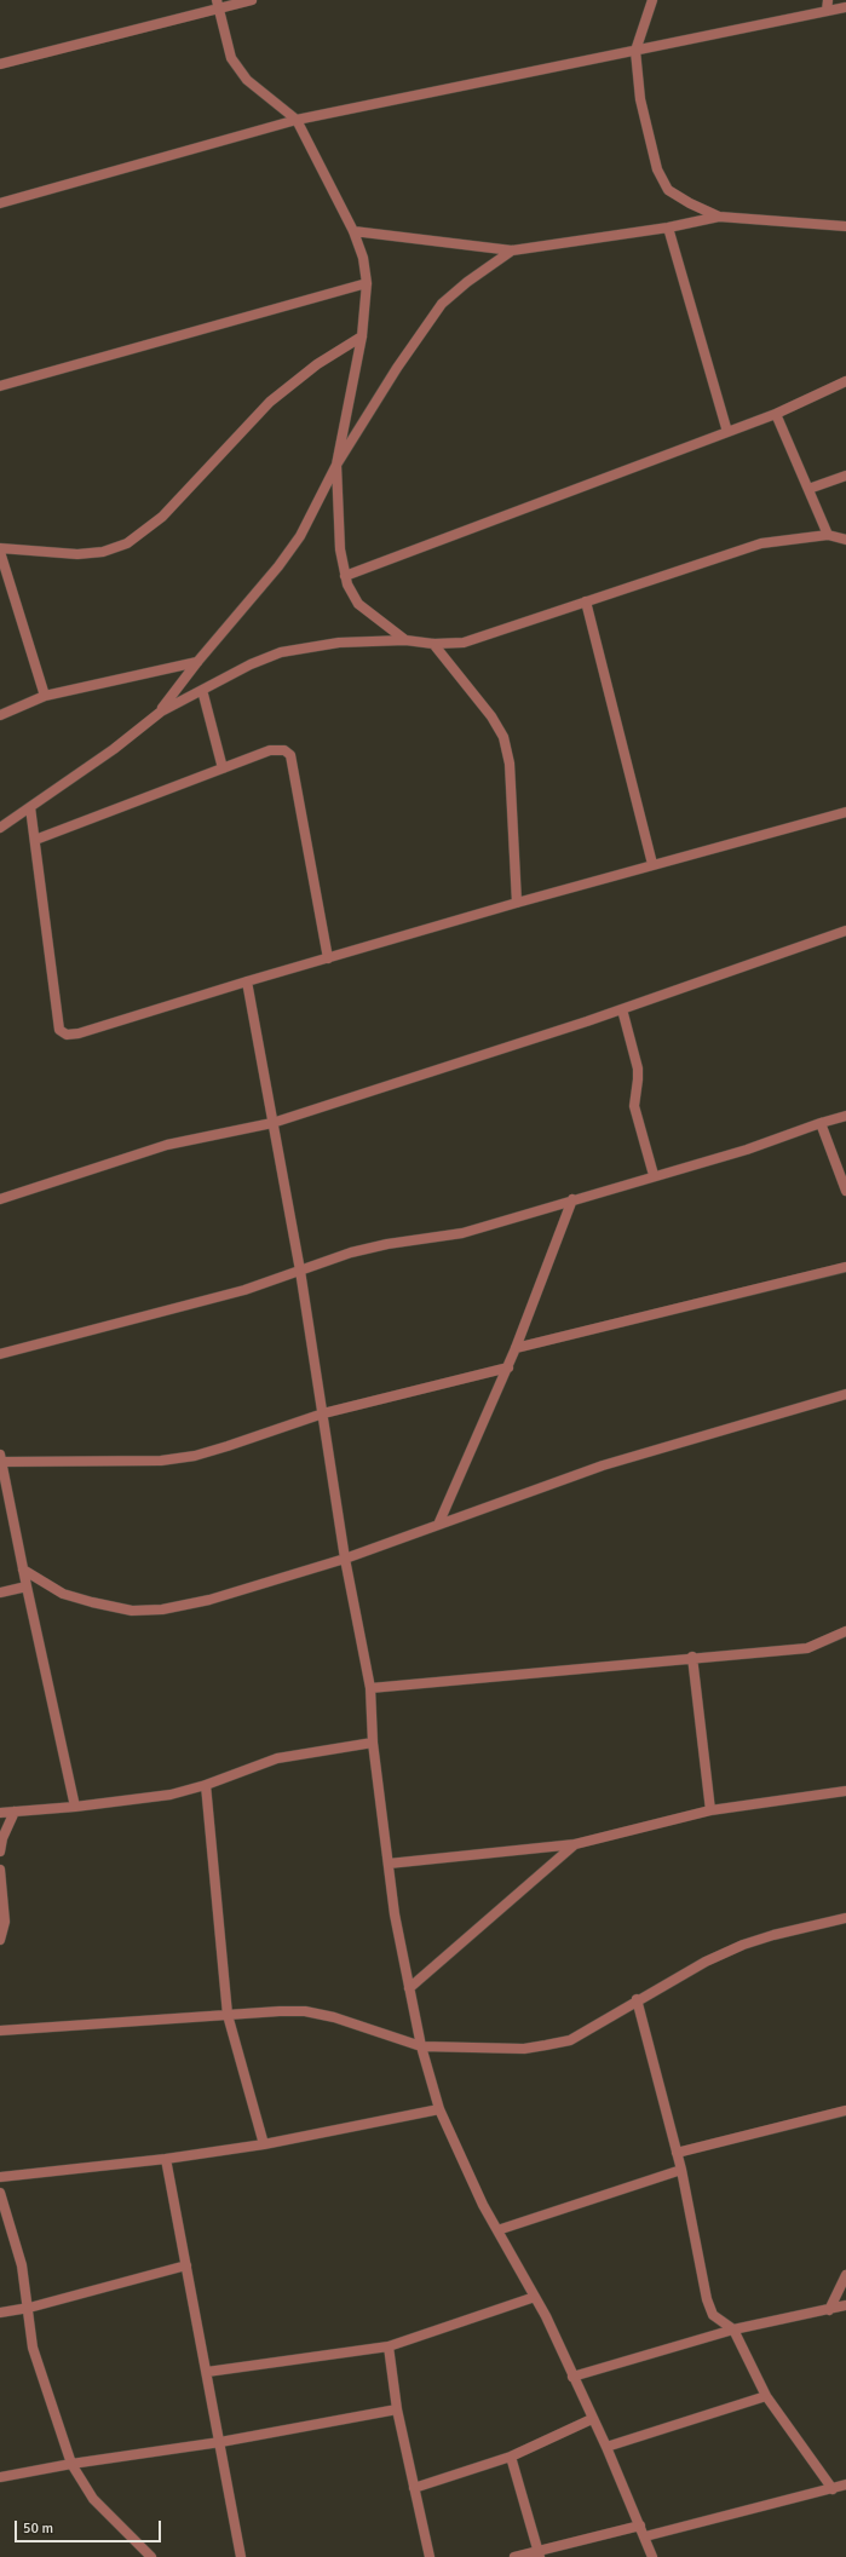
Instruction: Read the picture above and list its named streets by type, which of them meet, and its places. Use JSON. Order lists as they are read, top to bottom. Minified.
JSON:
{"scale_bar":"50 m"}
